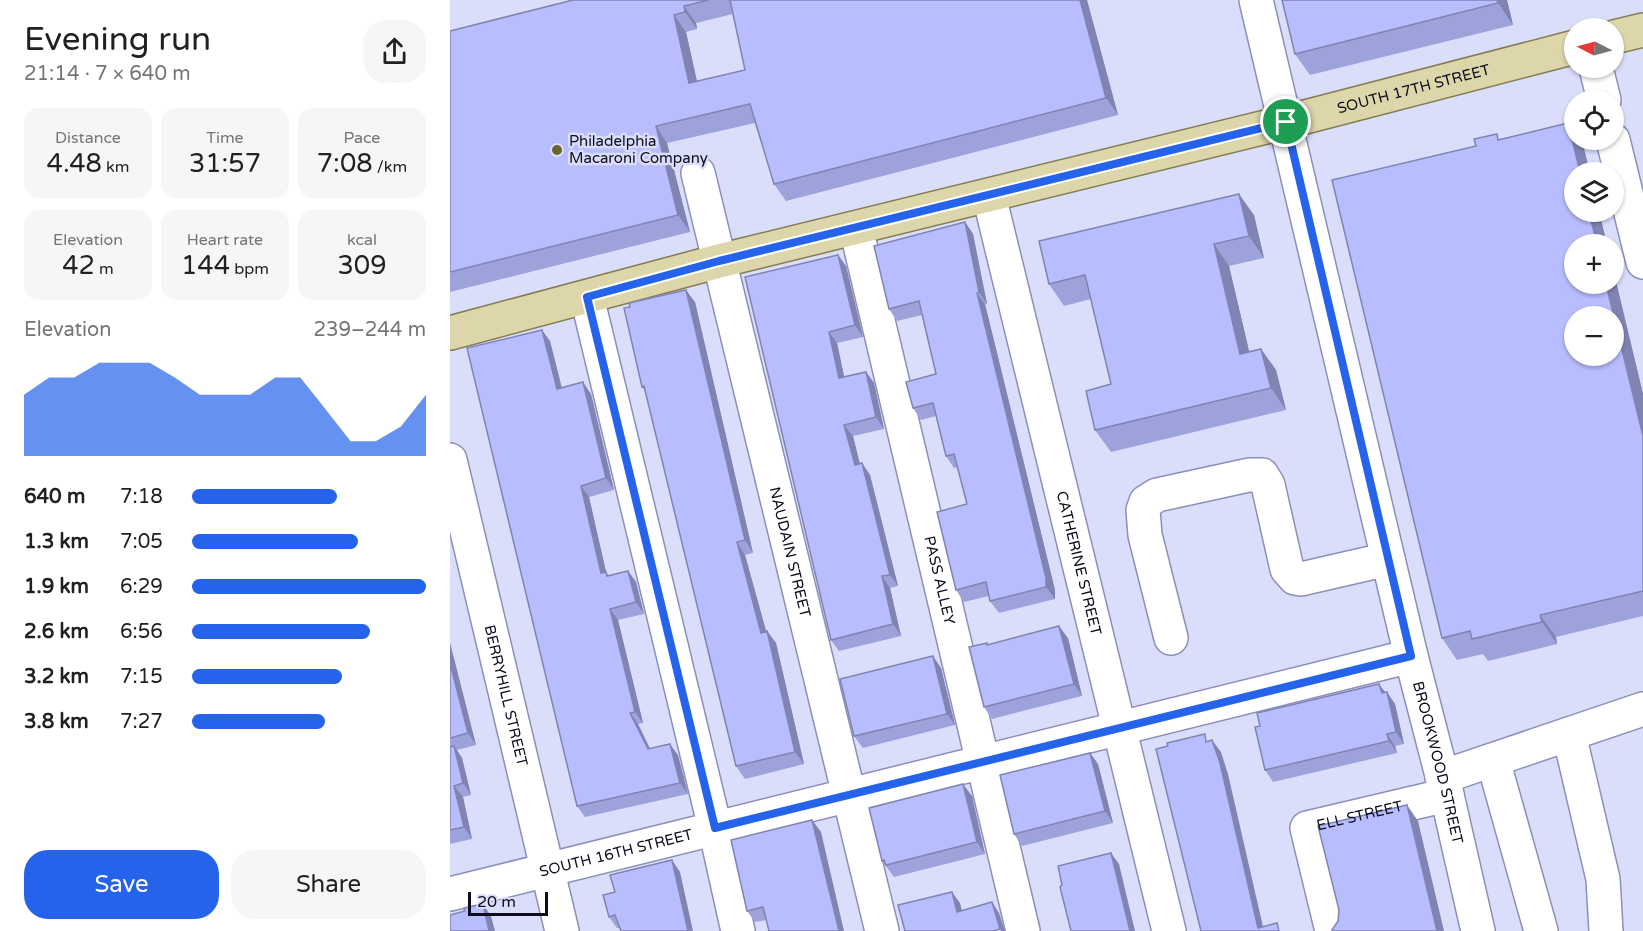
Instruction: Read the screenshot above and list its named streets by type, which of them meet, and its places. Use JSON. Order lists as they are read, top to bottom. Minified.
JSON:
{"streets":{"main road":["SOUTH 17TH STREET"],"street":["NAUDAIN STREET","CATHERINE STREET","PASS ALLEY","BERRYHILL STREET","BROOKWOOD STREET","ELL STREET","SOUTH 16TH STREET"]},"crossings":[["SOUTH 17TH STREET","NAUDAIN STREET"],["SOUTH 17TH STREET","CATHERINE STREET"],["SOUTH 17TH STREET","PASS ALLEY"],["SOUTH 17TH STREET","BROOKWOOD STREET"],["NAUDAIN STREET","SOUTH 16TH STREET"],["CATHERINE STREET","SOUTH 16TH STREET"],["PASS ALLEY","SOUTH 16TH STREET"],["BERRYHILL STREET","SOUTH 16TH STREET"],["BROOKWOOD STREET","ELL STREET"],["BROOKWOOD STREET","SOUTH 16TH STREET"]],"places":["Philadelphia Macaroni Company"],"scale_bar":"20 m","north":"left","page":{"heading":["Evening run","21:14 · 7 × 640 m"],"map_buttons":["+","−"],"stats":[["Distance","4.48 km"],["Time","31:57"],["Pace","7:08 /km"],["Elevation","42 m"],["Heart rate","144 bpm"],["kcal","309"]],"chart":["Elevation","239–244 m"],"list":[{"name":"640 m","note":"7:18"},{"name":"1.3 km","note":"7:05"},{"name":"1.9 km","note":"6:29"},{"name":"2.6 km","note":"6:56"},{"name":"3.2 km","note":"7:15"},{"name":"3.8 km","note":"7:27"}],"buttons":["Save","Share"],"scale":"20 m"}}
